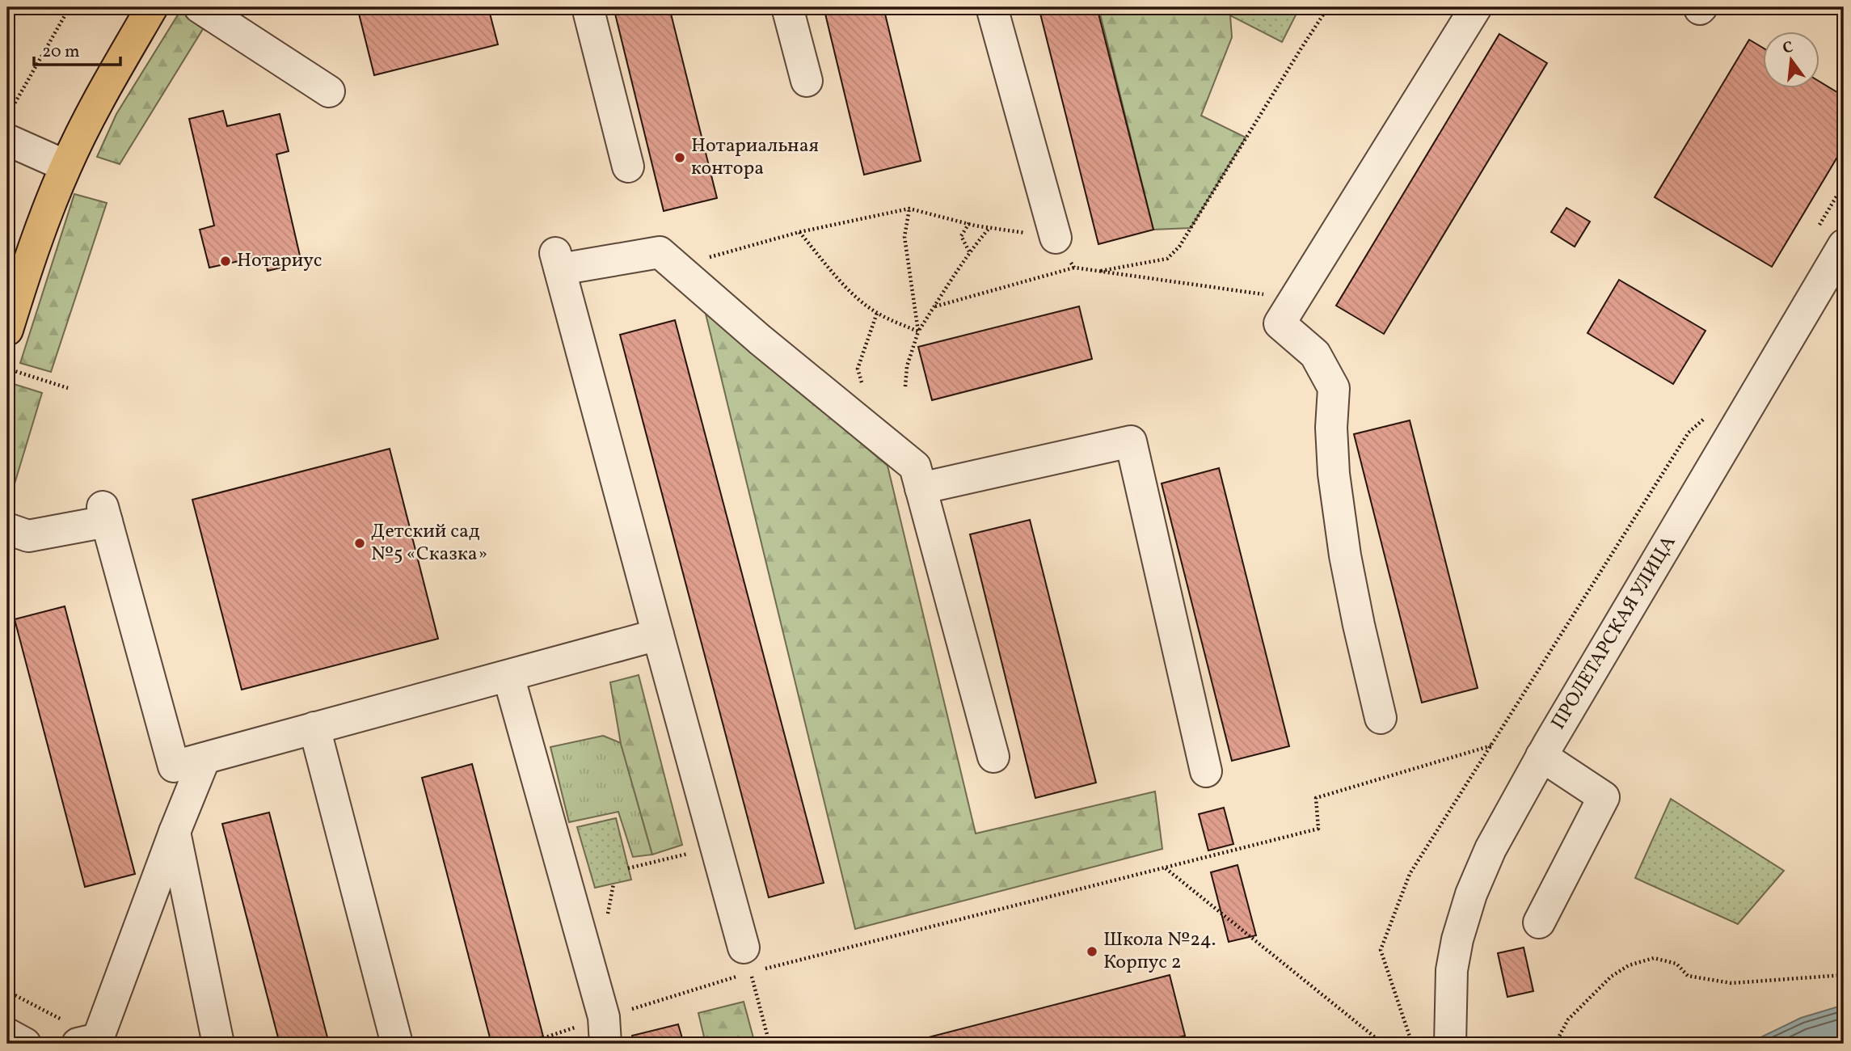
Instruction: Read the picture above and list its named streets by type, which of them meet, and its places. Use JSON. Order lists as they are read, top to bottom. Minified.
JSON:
{"streets":{"street":["ПРОЛЕТАРСКАЯ УЛИЦА"]},"places":["Нотариальная контора","Нотариус","Детский сад №5 «Сказка»","Школа №24. Корпус 2"],"scale_bar":"20 m","north":"top"}
